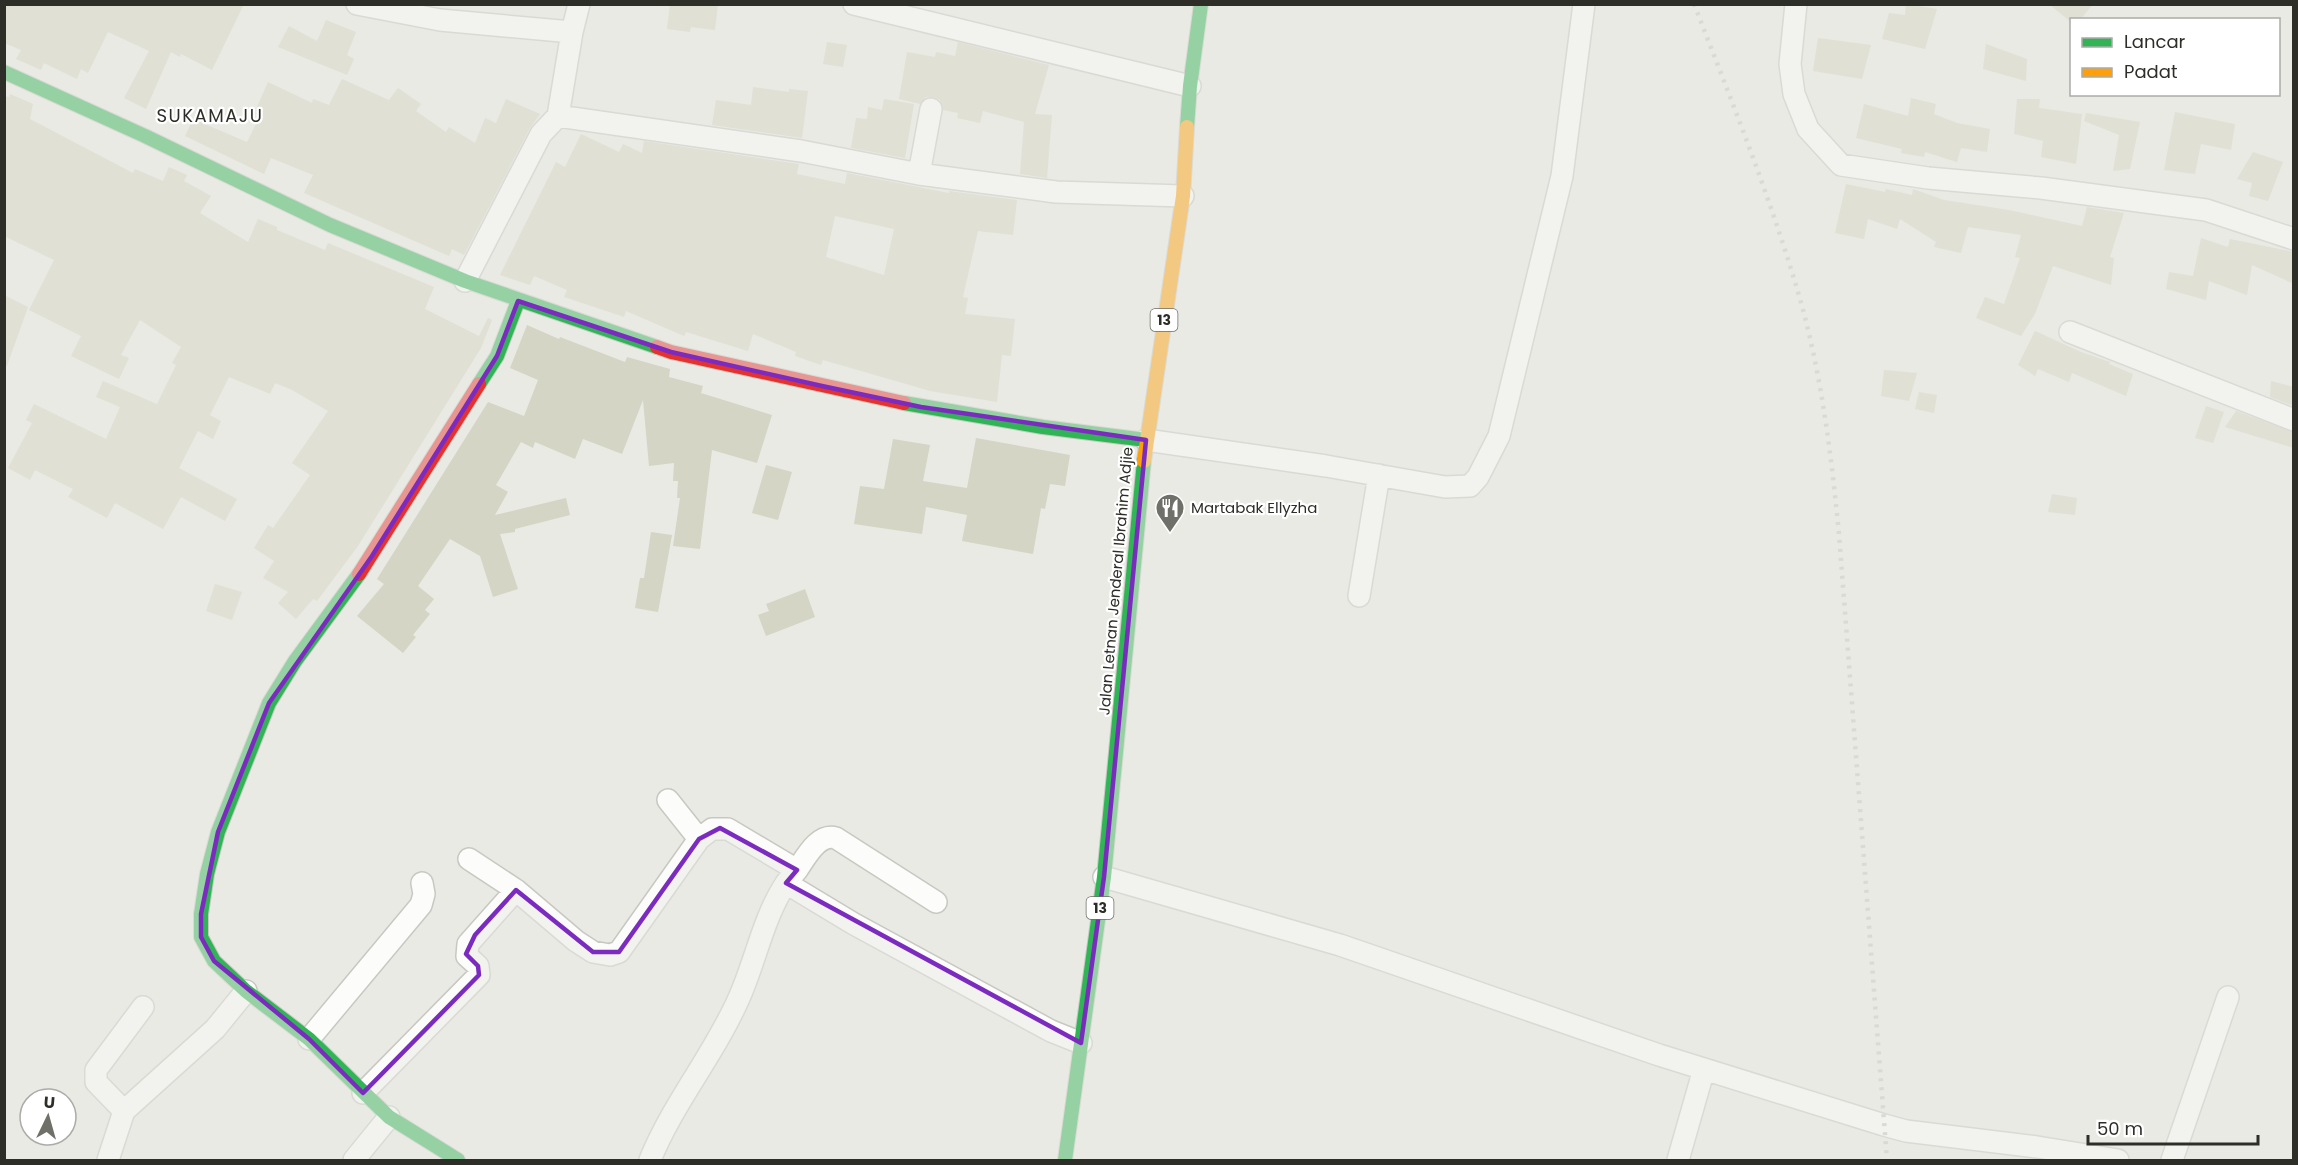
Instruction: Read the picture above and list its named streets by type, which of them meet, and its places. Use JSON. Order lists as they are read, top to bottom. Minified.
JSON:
{"streets":{"main road":["13","Jalan Letnan Jenderal Ibrahim Adjie"]},"districts":["SUKAMAJU"],"places":{"restaurant":["Martabak Ellyzha"]},"legend":["Lancar","Padat"],"scale_bar":"50 m","north":"top"}
